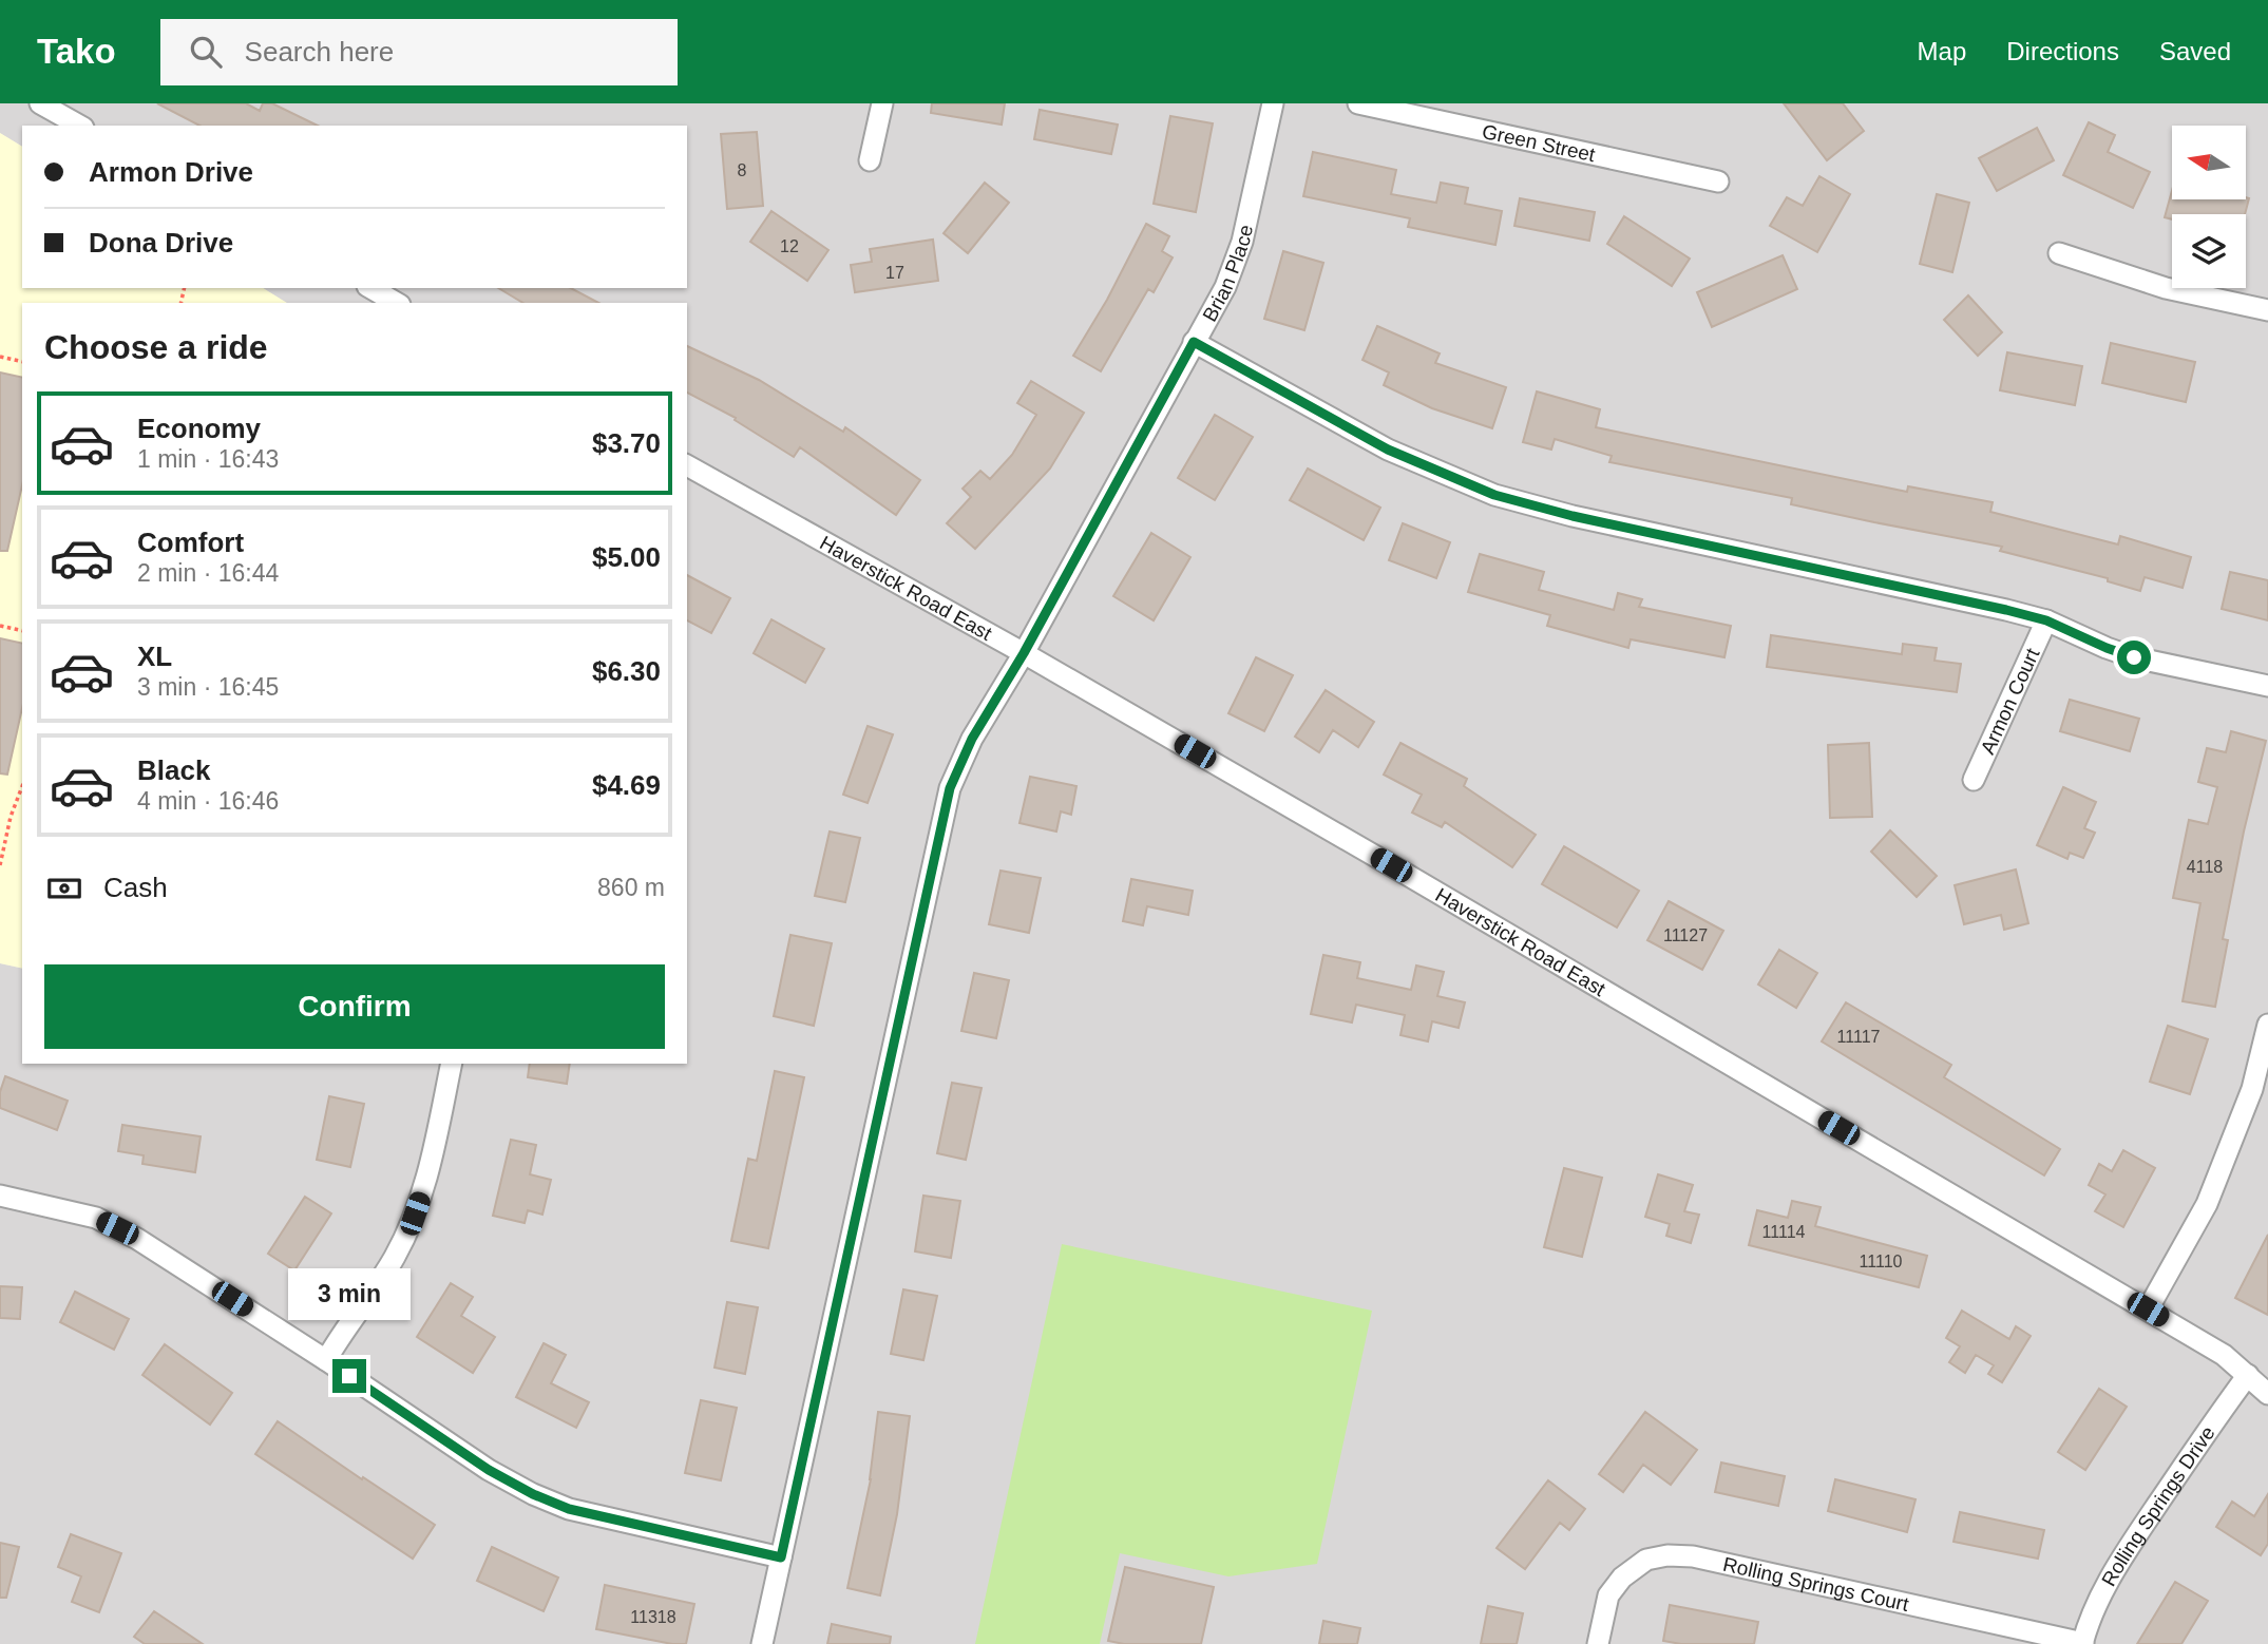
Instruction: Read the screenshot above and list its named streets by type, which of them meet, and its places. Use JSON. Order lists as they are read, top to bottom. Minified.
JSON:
{"streets":{"street":["Green Street","Brian Place","Haverstick Road East","Armon Court","Rolling Springs Drive","Rolling Springs Court"]},"crossings":[["Brian Place","Haverstick Road East"],["Haverstick Road East","Rolling Springs Drive"],["Rolling Springs Drive","Rolling Springs Court"]],"house_numbers":["8","12","17","4118","11127","11117","11114","11110","11318"],"north":"left","page":{"header":"Tako","search":"Search here","nav":["Map","Directions","Saved"],"banner":["Armon Drive","Dona Drive"],"heading":"Choose a ride","list":[{"name":"Economy","note":"1 min · 16:43","value":"$3.70"},{"name":"Comfort","note":"2 min · 16:44","value":"$5.00"},{"name":"XL","note":"3 min · 16:45","value":"$6.30"},{"name":"Black","note":"4 min · 16:46","value":"$4.69"}],"pay":["Cash","860 m"],"buttons":"Confirm","bubble":"3 min"}}
